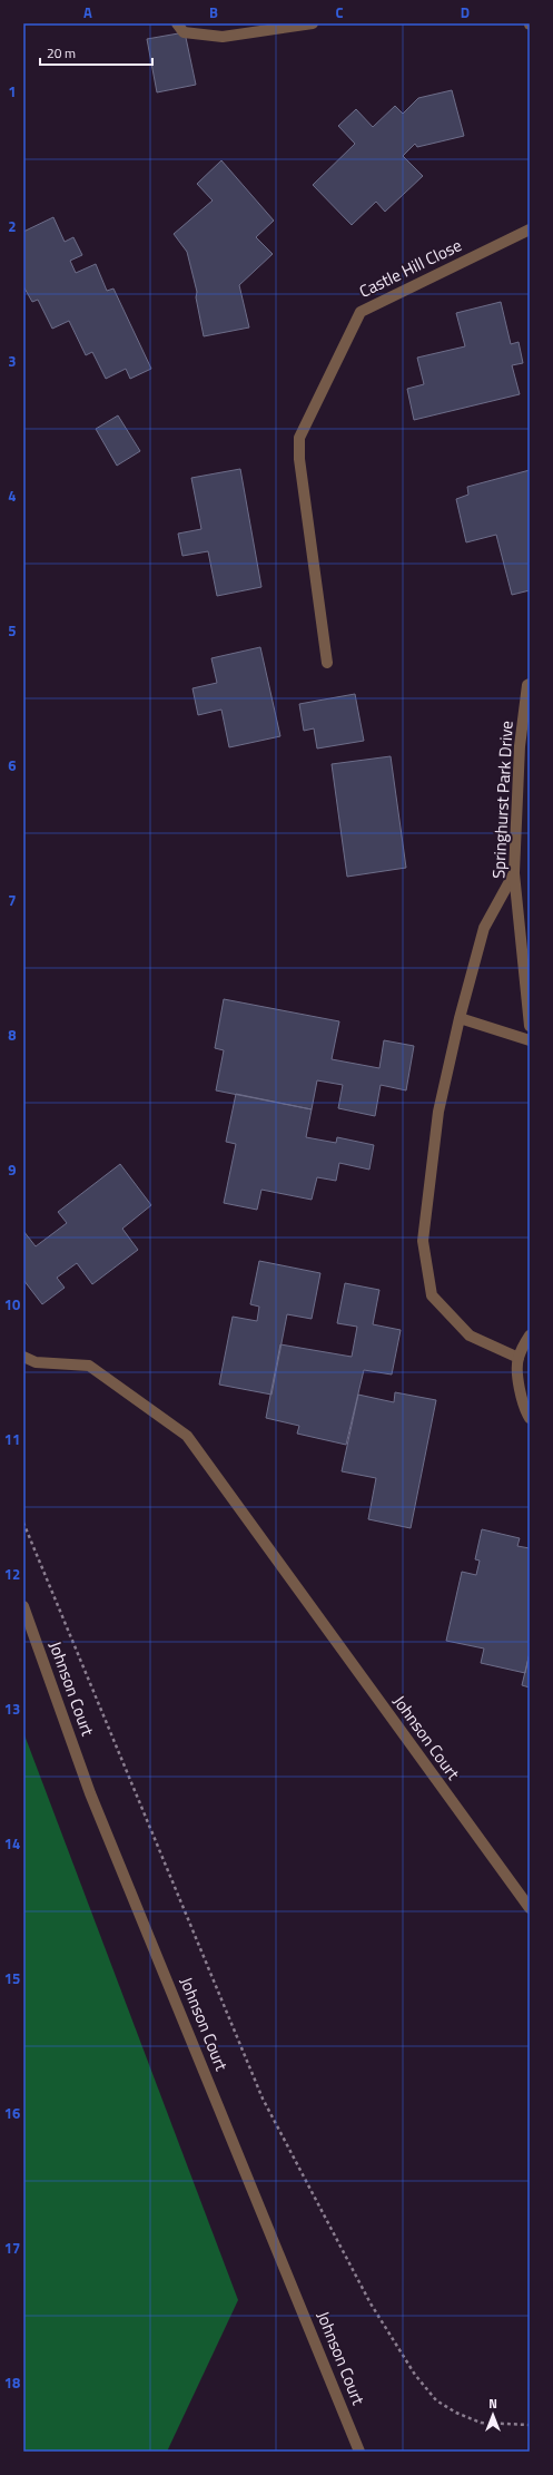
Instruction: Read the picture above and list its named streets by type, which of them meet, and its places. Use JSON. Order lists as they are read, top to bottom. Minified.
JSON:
{"streets":{"street":["Castle Hill Close","Springhurst Park Drive","Johnson Court"]},"scale_bar":"20 m","north":"top","grid":{"columns":["A","B","C","D"],"rows":["1","2","3","4","5","6","7","8","9","10","11","12","13","14","15","16","17","18"]}}
